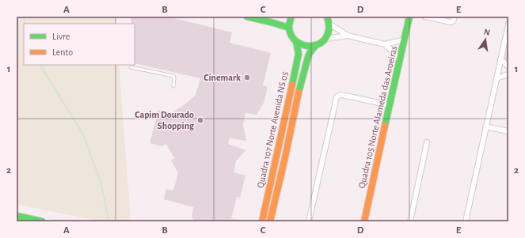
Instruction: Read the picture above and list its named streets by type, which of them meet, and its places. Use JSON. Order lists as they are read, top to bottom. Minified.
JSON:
{"streets":{"street":["Quadra 105 Norte Alameda das Aroeiras","Quadra 107 Norte Avenida NS 05"]},"places":["Cinemark","Capim Dourado Shopping"],"legend":["Livre","Lento"],"north":"top","grid":{"columns":["A","B","C","D","E"],"rows":["1","2"]}}
